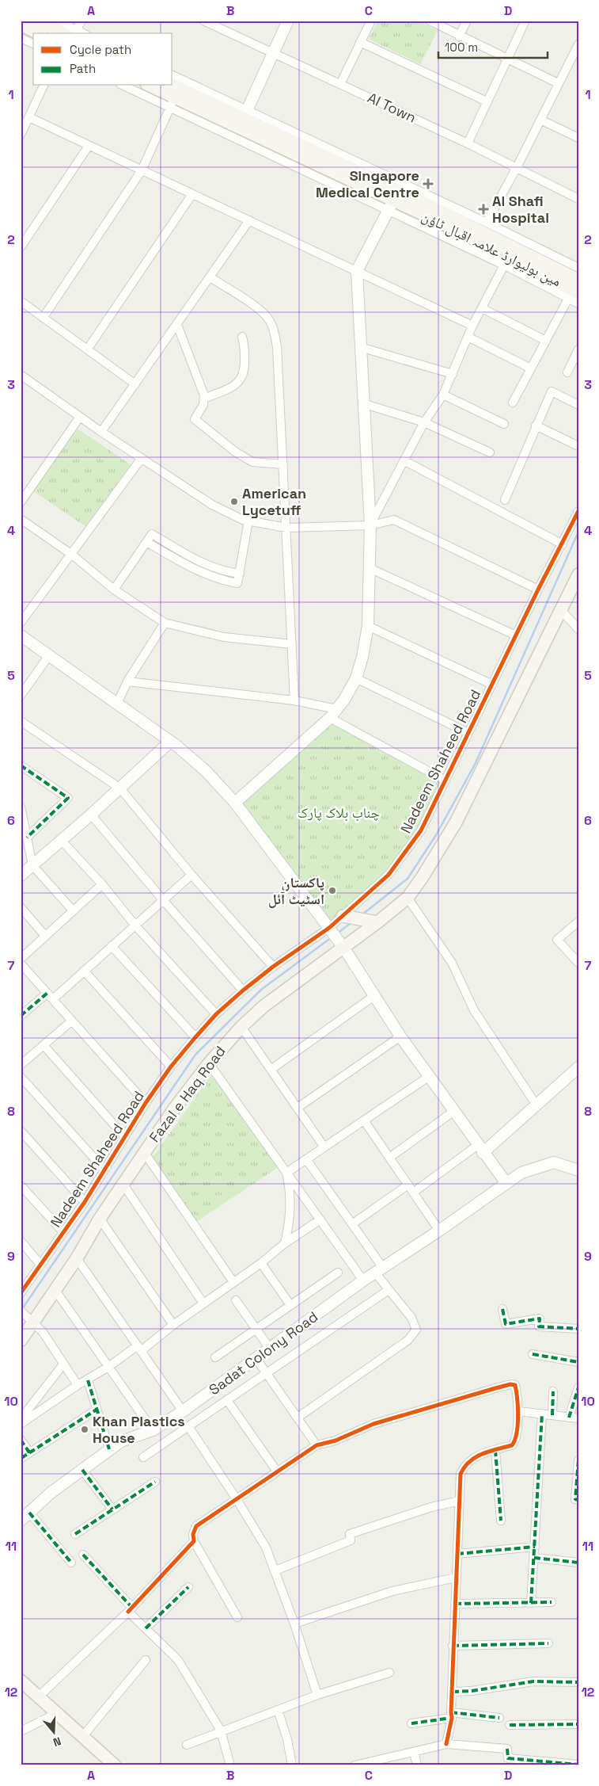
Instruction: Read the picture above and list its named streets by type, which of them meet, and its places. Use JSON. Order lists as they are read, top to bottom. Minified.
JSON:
{"streets":{"main road":["مین بولیوارڈ علامہ اقبال ٹاؤن","Fazal e Haq Road"],"street":["AI Town","Nadeem Shaheed Road","Sadat Colony Road"]},"parks":["چناب بلاک پارک"],"places":{"health":["Singapore Medical Centre","Al Shafi Hospital"],"other":["American Lycetuff","پاکستان اسٹیٹ آئل","Khan Plastics House"]},"legend":["Cycle path","Path"],"scale_bar":"100 m","north":"bottom","grid":{"columns":["A","B","C","D"],"rows":["1","2","3","4","5","6","7","8","9","10","11","12"]}}
